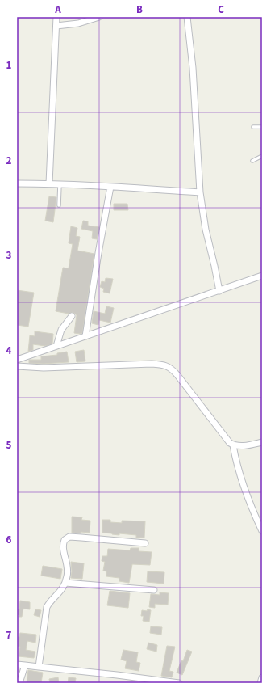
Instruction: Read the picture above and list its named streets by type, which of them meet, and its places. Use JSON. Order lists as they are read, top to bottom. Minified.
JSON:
{"grid":{"columns":["A","B","C"],"rows":["1","2","3","4","5","6","7"]}}
